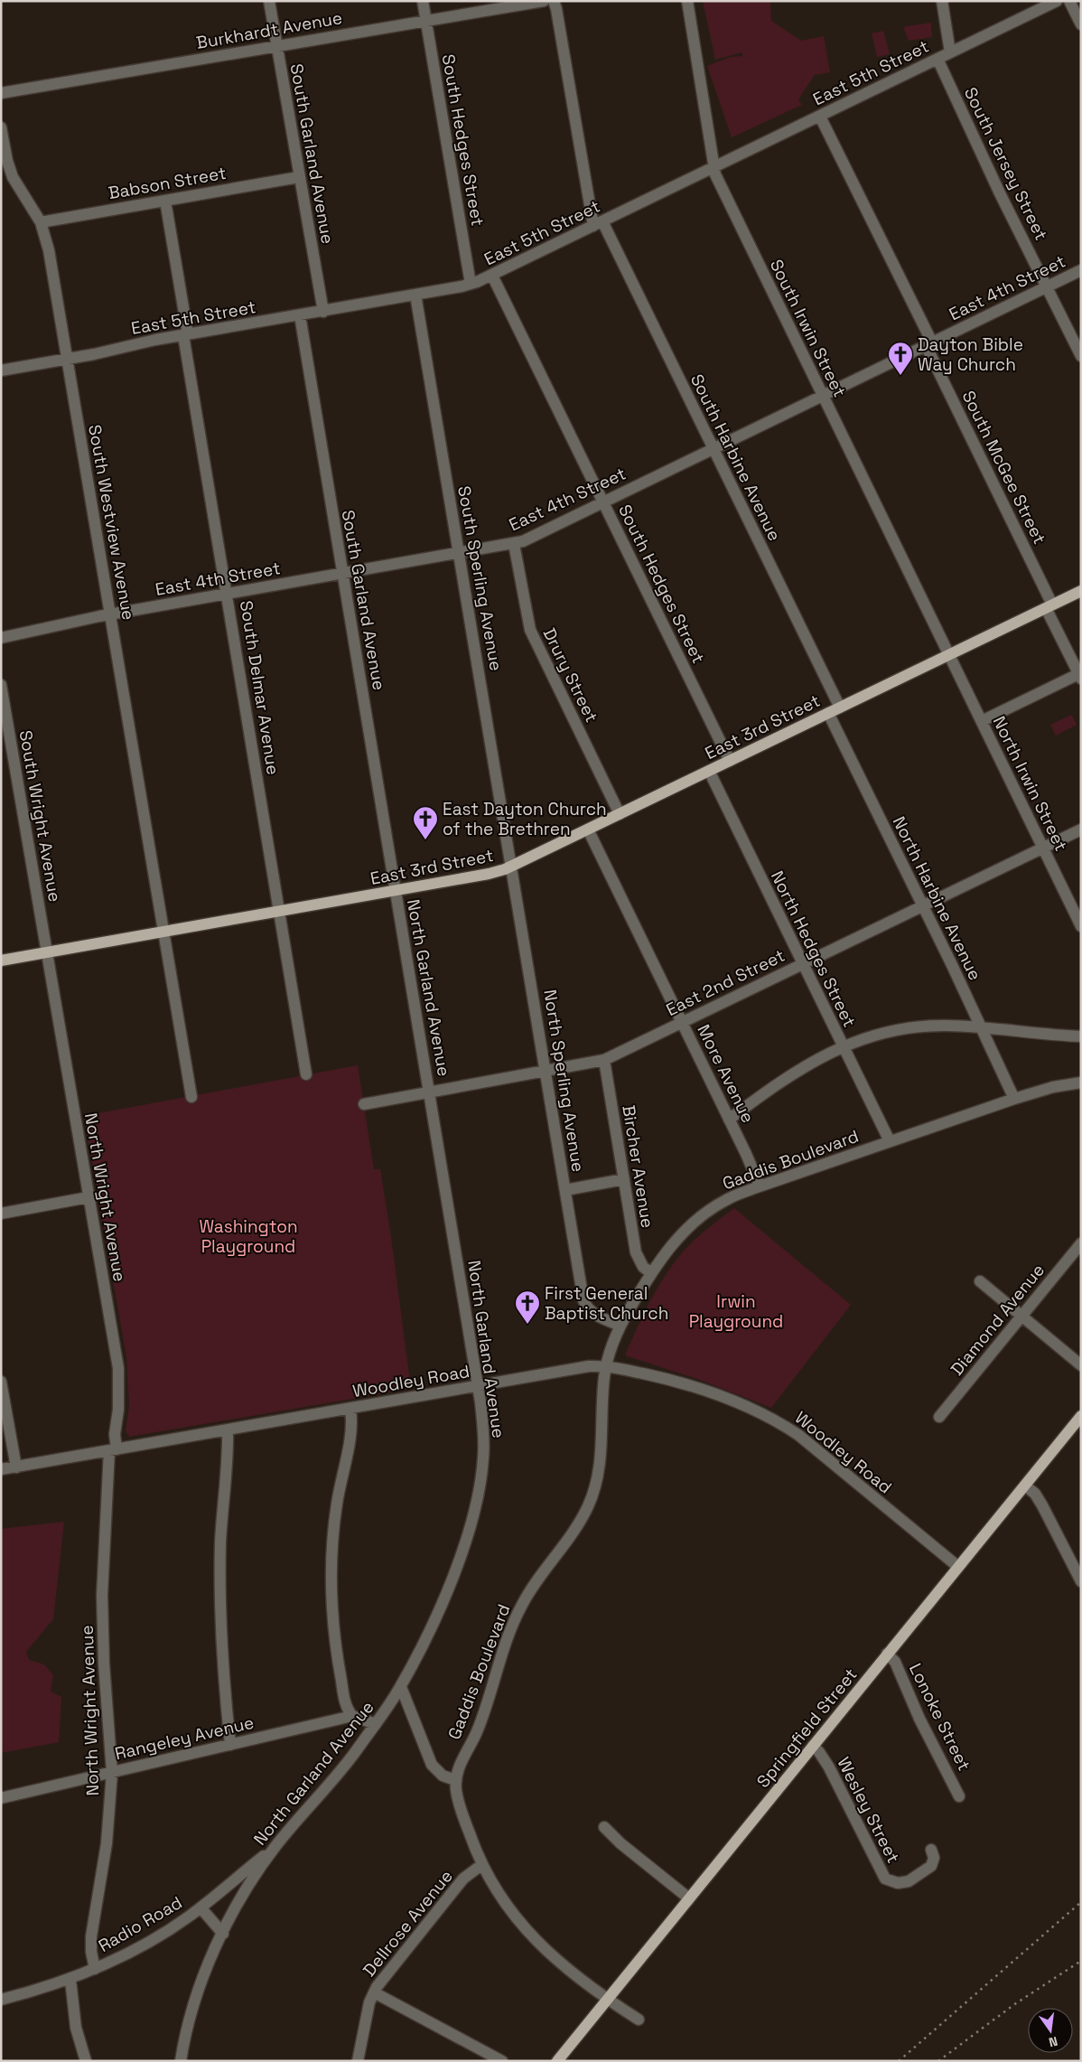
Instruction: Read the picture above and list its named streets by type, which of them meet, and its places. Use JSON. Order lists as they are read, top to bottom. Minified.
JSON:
{"streets":{"main road":["East 3rd Street","Springfield Street"],"street":["Burkhardt Avenue","East 5th Street","South Hedges Street","South Garland Avenue","South Jersey Street","Babson Street","East 4th Street","South Irwin Street","South Harbine Avenue","South McGee Street","South Westview Avenue","South Sperling Avenue","Drury Street","South Delmar Avenue","North Irwin Street","South Wright Avenue","North Harbine Avenue","North Hedges Street","East 2nd Street","North Garland Avenue","More Avenue","North Sperling Avenue","Gaddis Boulevard","Bircher Avenue","North Wright Avenue","Diamond Avenue","Woodley Road","Lonoke Street","Rangeley Avenue","Wesley Street","Dellrose Avenue","Radio Road"]},"crossings":[["Burkhardt Avenue","South Hedges Street"],["Burkhardt Avenue","South Garland Avenue"],["East 5th Street","South Hedges Street"],["East 5th Street","South Garland Avenue"],["East 5th Street","South Jersey Street"],["East 5th Street","South Irwin Street"],["East 5th Street","South Harbine Avenue"],["East 5th Street","South McGee Street"],["East 5th Street","South Westview Avenue"],["East 5th Street","South Sperling Avenue"],["East 5th Street","South Delmar Avenue"],["South Hedges Street","East 4th Street"],["South Hedges Street","East 3rd Street"],["South Garland Avenue","Babson Street"],["South Garland Avenue","East 4th Street"],["South Garland Avenue","East 3rd Street"],["South Garland Avenue","North Garland Avenue"],["South Jersey Street","East 4th Street"],["Babson Street","South Westview Avenue"],["Babson Street","South Delmar Avenue"],["East 4th Street","South Irwin Street"],["East 4th Street","South Harbine Avenue"],["East 4th Street","South McGee Street"],["East 4th Street","South Westview Avenue"],["East 4th Street","South Sperling Avenue"],["East 4th Street","Drury Street"],["East 4th Street","South Delmar Avenue"],["South Irwin Street","East 3rd Street"],["South Irwin Street","North Irwin Street"],["South Harbine Avenue","East 3rd Street"],["South McGee Street","East 3rd Street"],["South Westview Avenue","East 3rd Street"],["South Sperling Avenue","East 3rd Street"],["South Sperling Avenue","North Sperling Avenue"],["Drury Street","East 3rd Street"],["South Delmar Avenue","East 3rd Street"],["East 3rd Street","North Irwin Street"],["East 3rd Street","South Wright Avenue"],["East 3rd Street","North Harbine Avenue"],["East 3rd Street","North Hedges Street"],["East 3rd Street","North Garland Avenue"],["East 3rd Street","More Avenue"],["East 3rd Street","North Sperling Avenue"],["East 3rd Street","North Wright Avenue"],["North Irwin Street","East 2nd Street"],["South Wright Avenue","North Wright Avenue"],["North Harbine Avenue","East 2nd Street"],["North Harbine Avenue","Gaddis Boulevard"],["North Hedges Street","East 2nd Street"],["North Hedges Street","Gaddis Boulevard"],["East 2nd Street","North Garland Avenue"],["East 2nd Street","More Avenue"],["East 2nd Street","North Sperling Avenue"],["East 2nd Street","Bircher Avenue"],["North Garland Avenue","Woodley Road"],["North Garland Avenue","Rangeley Avenue"],["North Garland Avenue","Radio Road"],["More Avenue","Gaddis Boulevard"],["North Sperling Avenue","Gaddis Boulevard"],["Gaddis Boulevard","Bircher Avenue"],["Gaddis Boulevard","Woodley Road"],["North Wright Avenue","Woodley Road"],["North Wright Avenue","Rangeley Avenue"],["North Wright Avenue","Radio Road"],["Woodley Road","Springfield Street"],["Lonoke Street","Springfield Street"],["Springfield Street","Wesley Street"]],"parks":["Washington Playground","Irwin Playground"],"places":{"church":["Dayton Bible Way Church","East Dayton Church of the Brethren","First General Baptist Church"]},"north":"bottom"}
